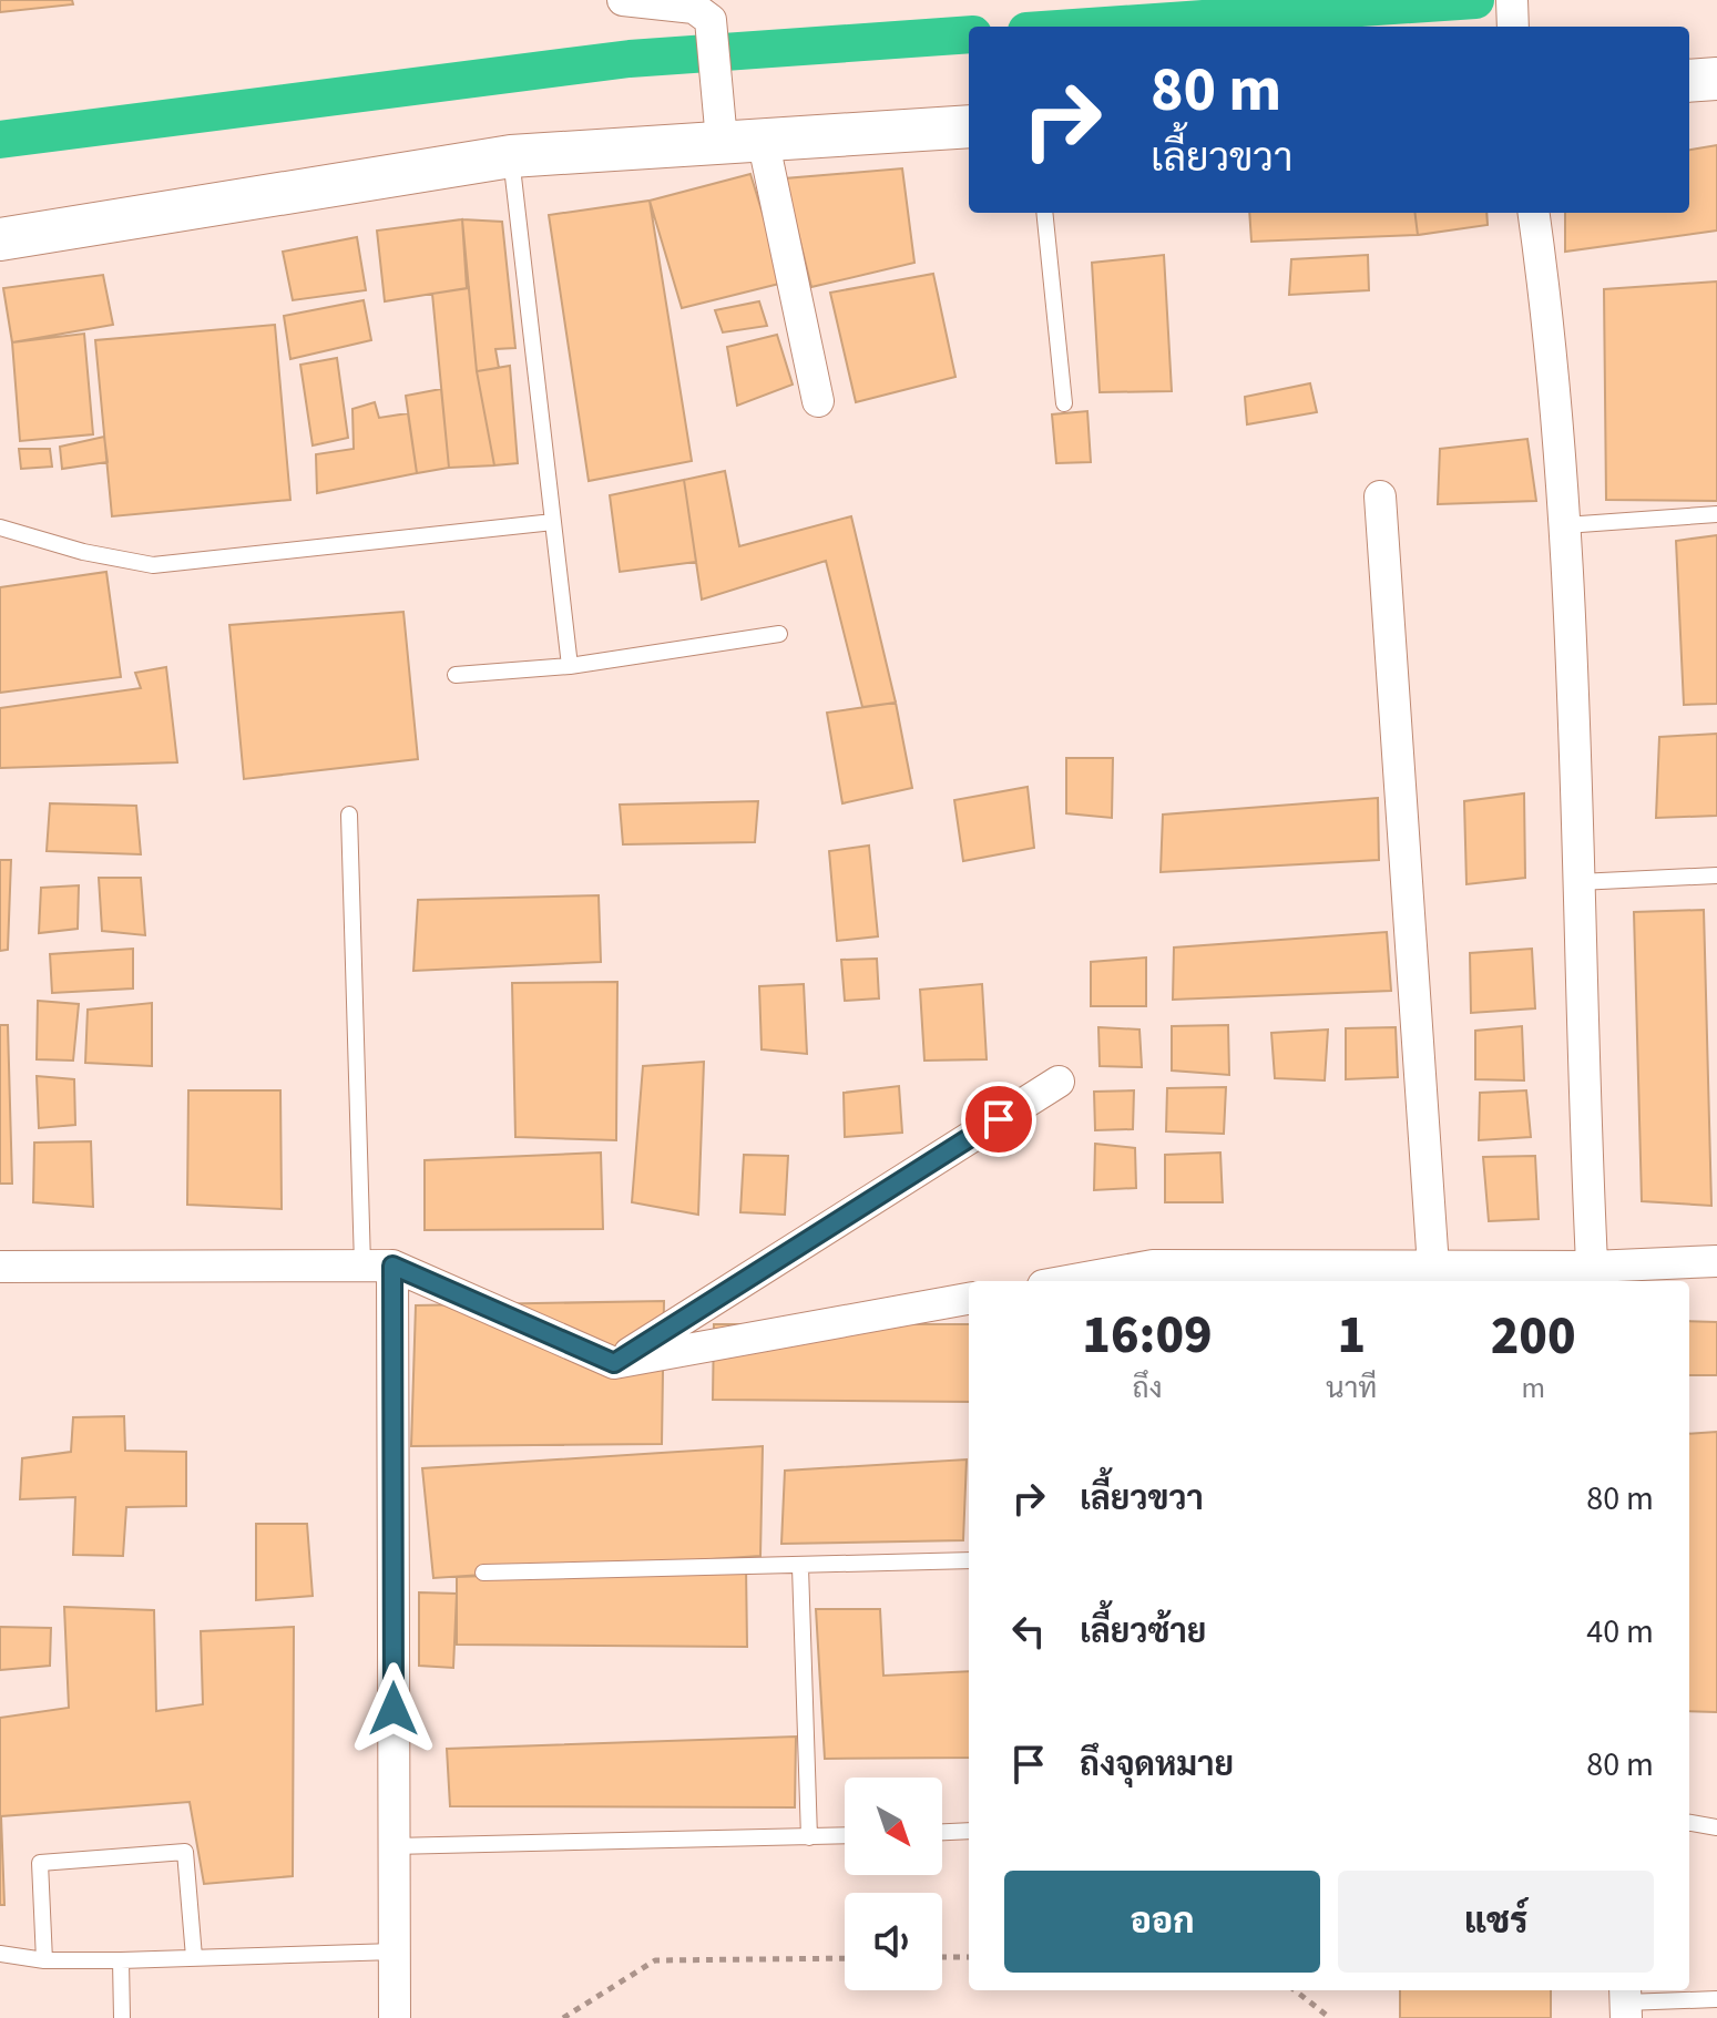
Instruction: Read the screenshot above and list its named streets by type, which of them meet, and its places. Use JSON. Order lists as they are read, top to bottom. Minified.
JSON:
{"north":"bottom right","page":{"turn":["80 m","เลี้ยวขวา"],"eta":["16:09","ถึง","1","นาที","200","m"],"list":[{"name":"เลี้ยวขวา","value":"80 m"},{"name":"เลี้ยวซ้าย","value":"40 m"},{"name":"ถึงจุดหมาย","value":"80 m"}],"buttons":["ออก","แชร์"]}}
